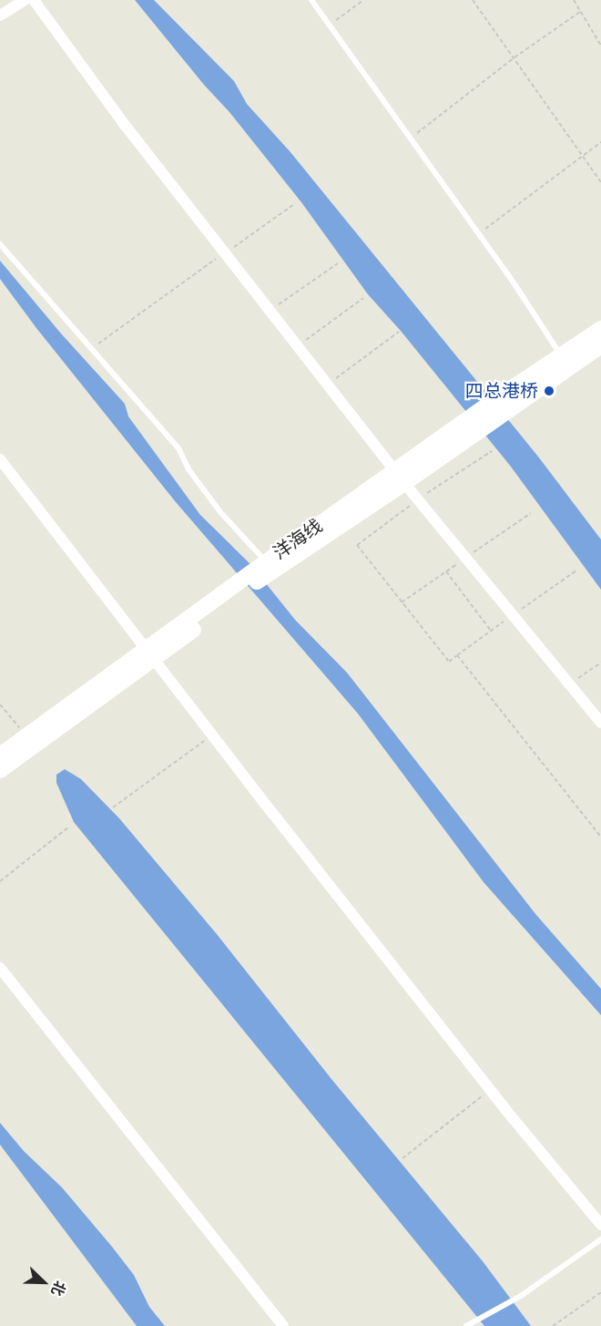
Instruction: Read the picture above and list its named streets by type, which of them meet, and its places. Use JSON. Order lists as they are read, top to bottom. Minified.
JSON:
{"streets":{"main road":["洋海线"]},"places":["四总港桥"],"north":"bottom right"}
